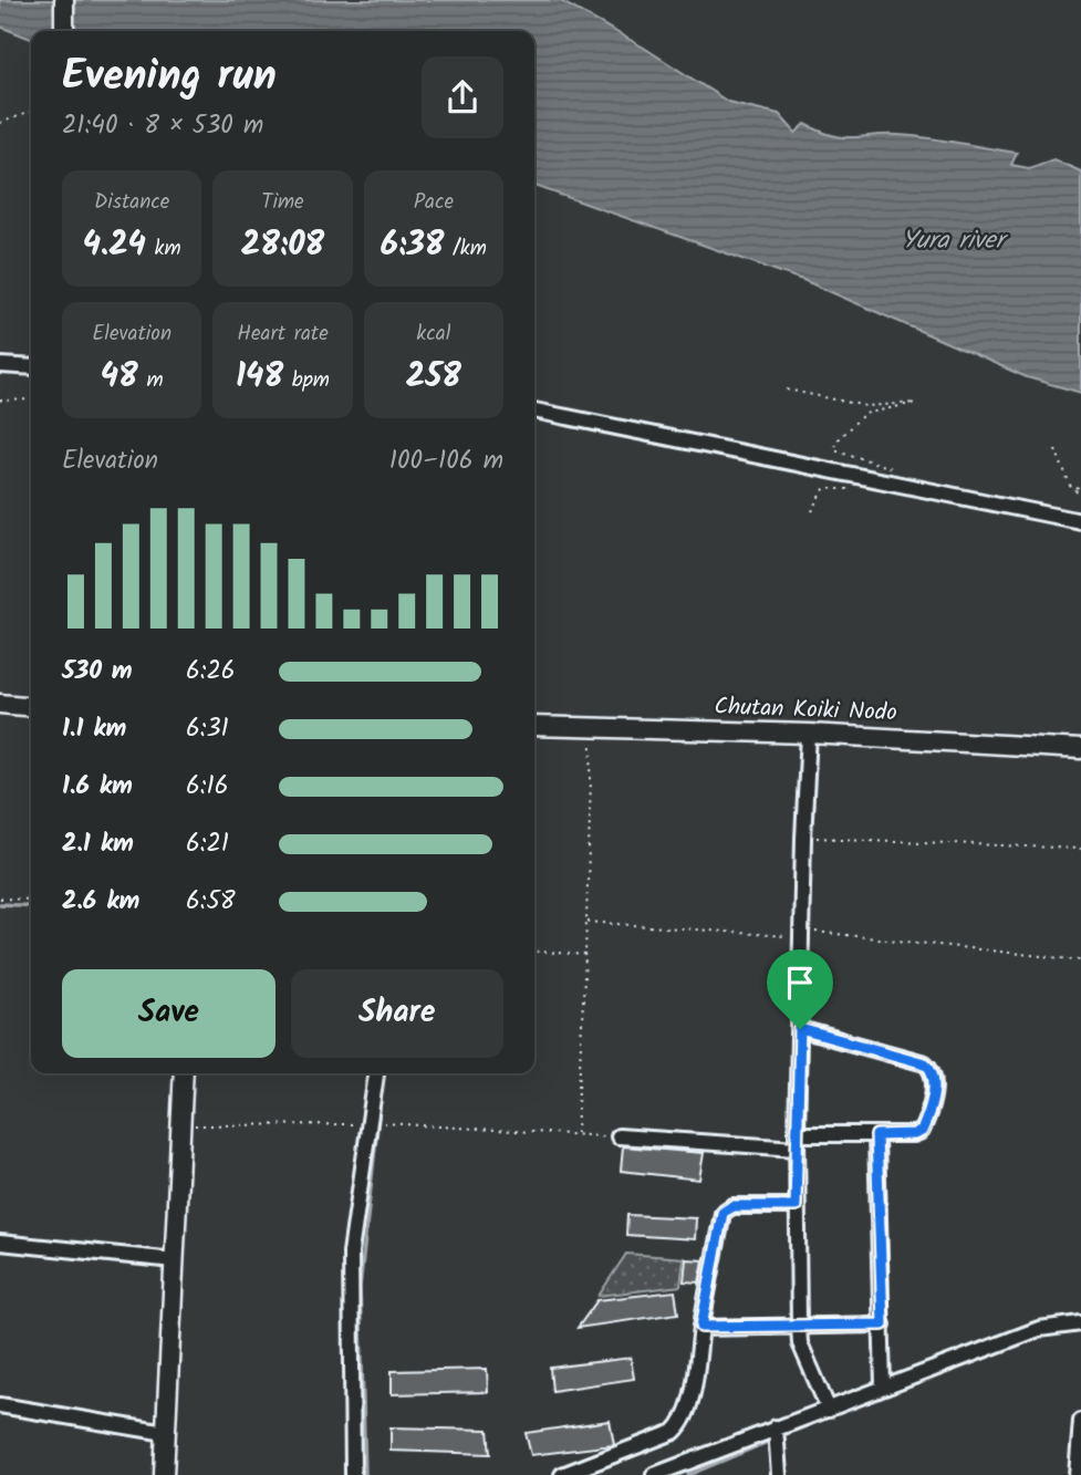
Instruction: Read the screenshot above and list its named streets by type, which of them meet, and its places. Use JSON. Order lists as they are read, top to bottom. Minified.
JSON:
{"streets":{"street":["Chutan Koiki Nodo"]},"water":["Yura river"],"page":{"heading":["Evening run","21:40 · 8 × 530 m"],"stats":[["Distance","4.24 km"],["Time","28:08"],["Pace","6:38 /km"],["Elevation","48 m"],["Heart rate","148 bpm"],["kcal","258"]],"chart":["Elevation","100–106 m"],"list":[{"name":"530 m","note":"6:26"},{"name":"1.1 km","note":"6:31"},{"name":"1.6 km","note":"6:16"},{"name":"2.1 km","note":"6:21"},{"name":"2.6 km","note":"6:58"}],"buttons":["Save","Share"]}}
